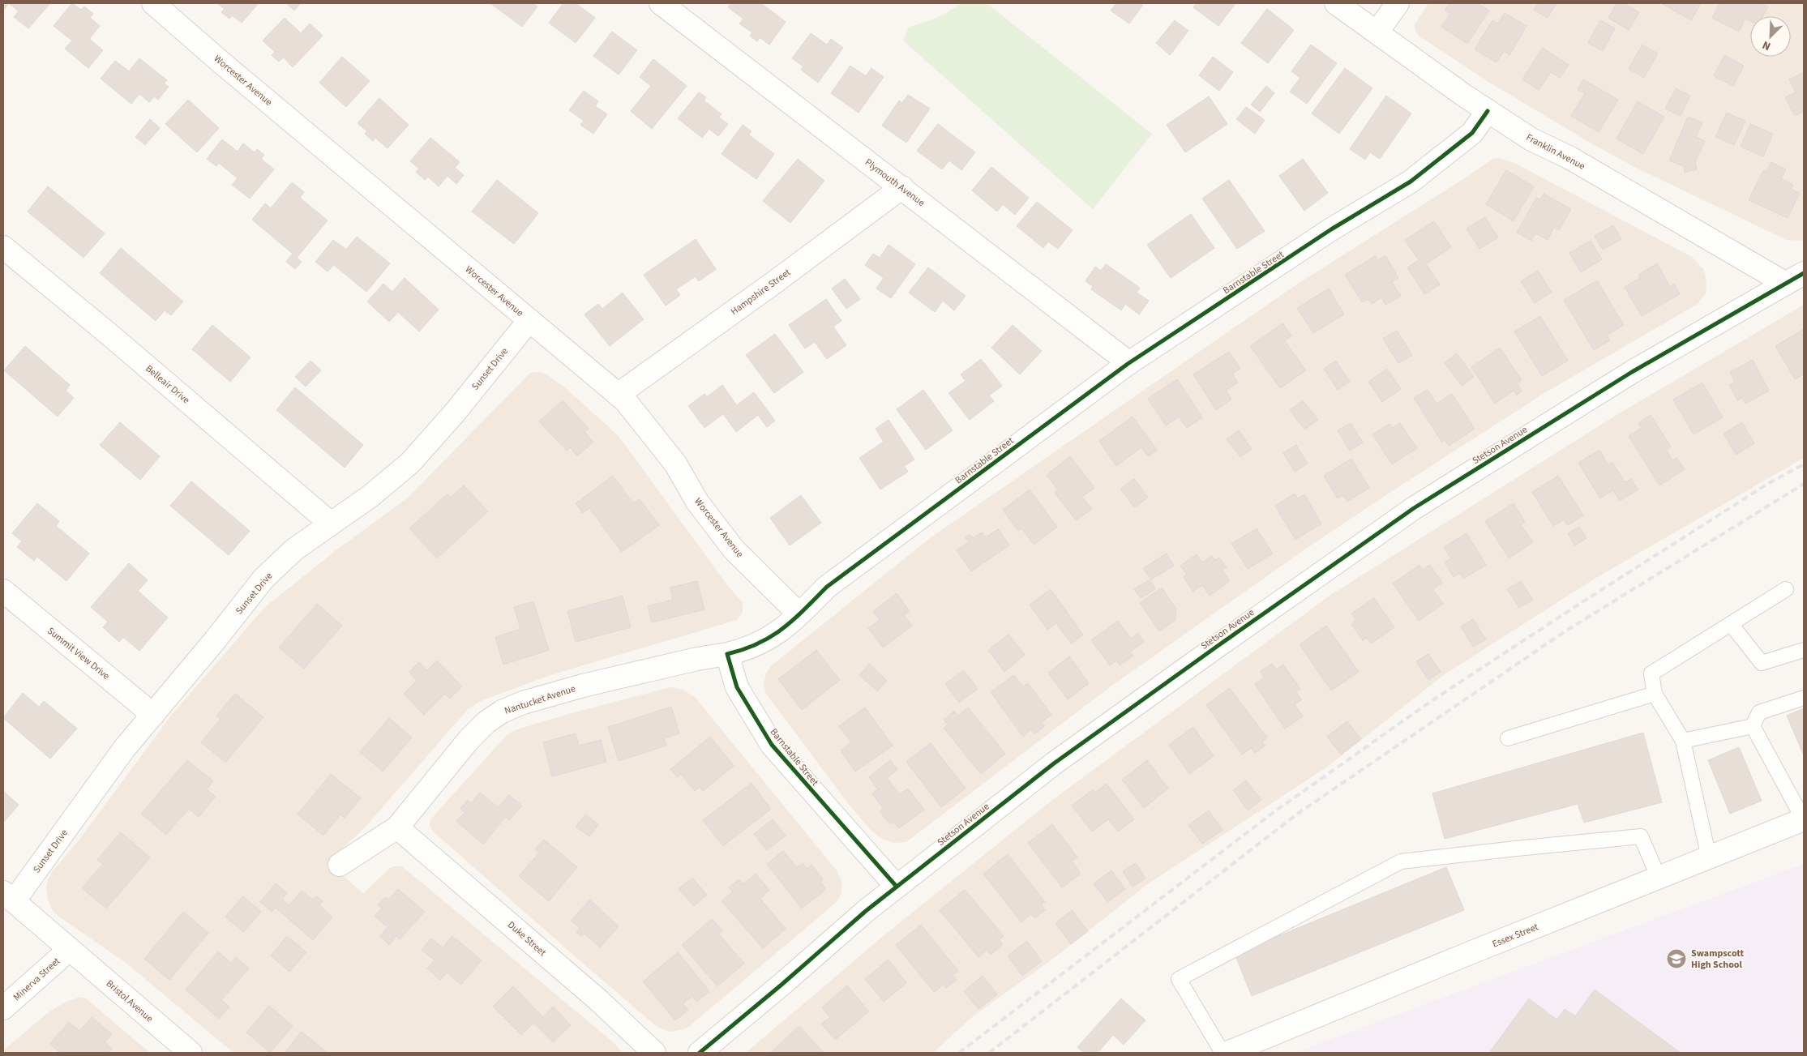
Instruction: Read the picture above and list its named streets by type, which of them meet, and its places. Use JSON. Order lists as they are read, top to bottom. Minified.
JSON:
{"streets":{"street":["Worcester Avenue","Franklin Avenue","Plymouth Avenue","Barnstable Street","Hampshire Street","Sunset Drive","Belleair Drive","Stetson Avenue","Summit View Drive","Nantucket Avenue","Essex Street","Duke Street","Minerva Street","Bristol Avenue"]},"crossings":[["Worcester Avenue","Barnstable Street"],["Worcester Avenue","Hampshire Street"],["Worcester Avenue","Sunset Drive"],["Franklin Avenue","Barnstable Street"],["Franklin Avenue","Stetson Avenue"],["Plymouth Avenue","Barnstable Street"],["Plymouth Avenue","Hampshire Street"],["Barnstable Street","Stetson Avenue"],["Barnstable Street","Nantucket Avenue"],["Sunset Drive","Belleair Drive"],["Sunset Drive","Summit View Drive"],["Sunset Drive","Bristol Avenue"],["Nantucket Avenue","Duke Street"],["Minerva Street","Bristol Avenue"]],"places":{"school or university":["Swampscott High School"]},"north":"bottom left"}
